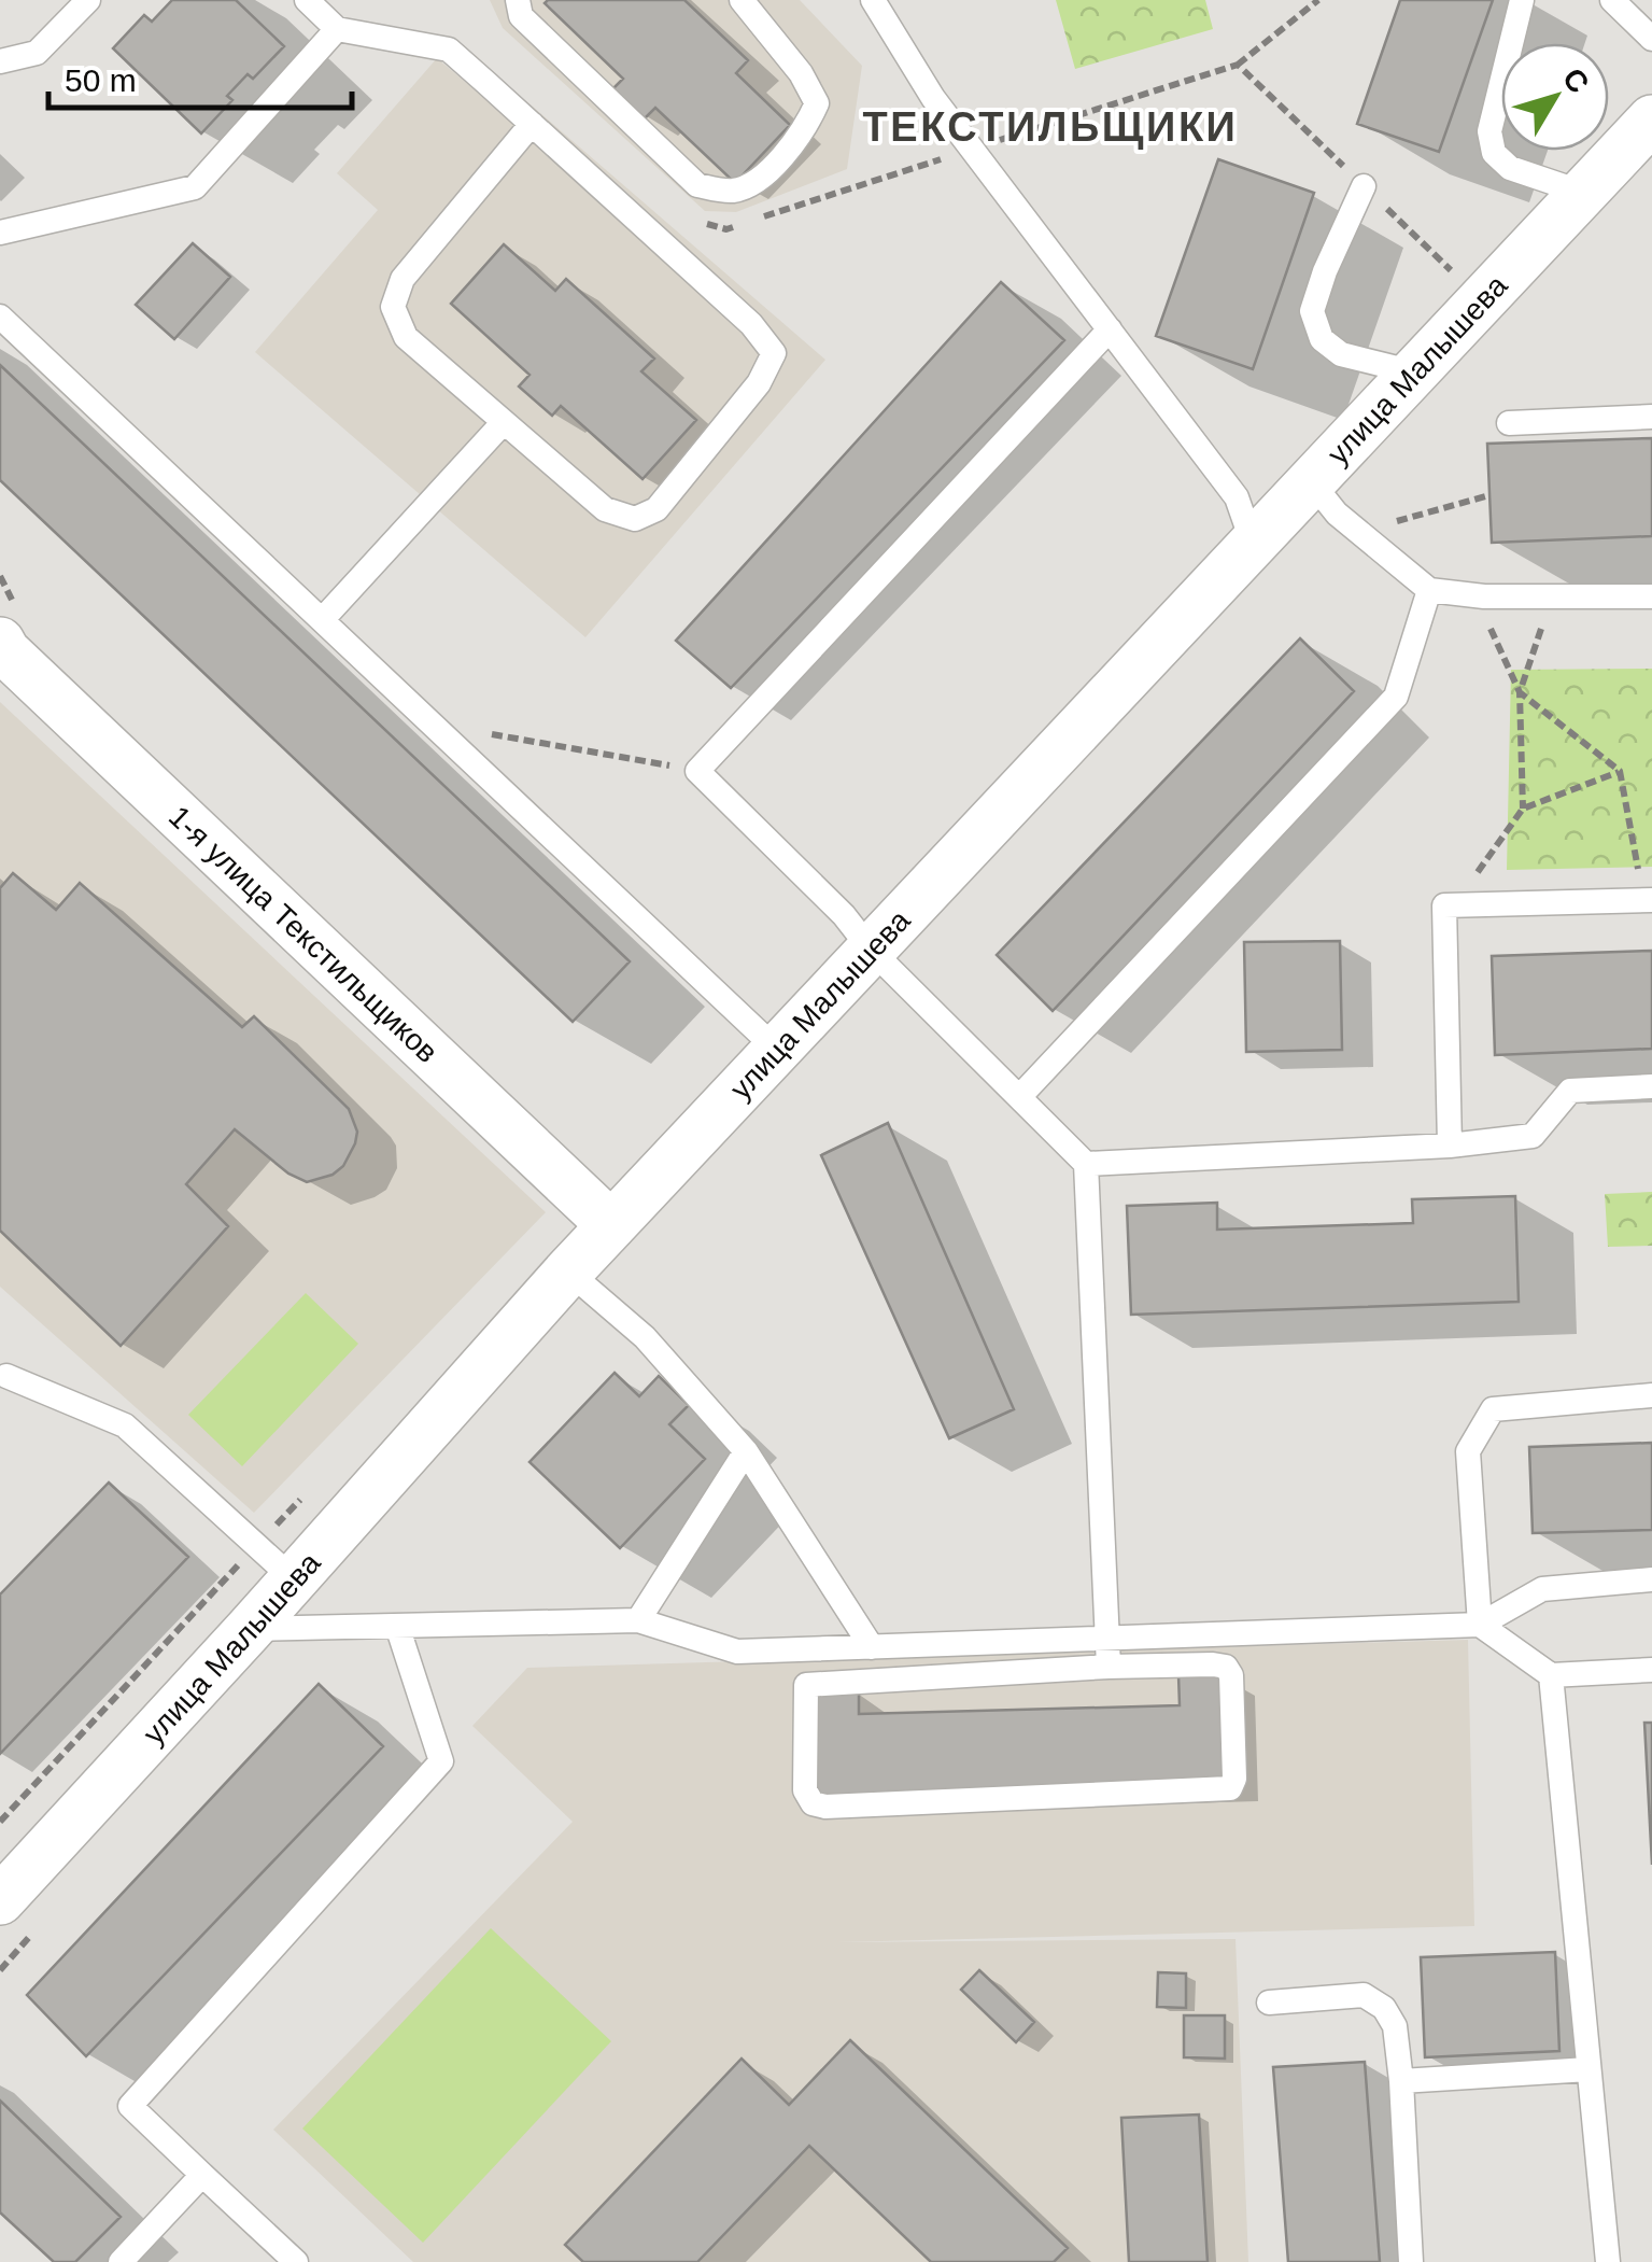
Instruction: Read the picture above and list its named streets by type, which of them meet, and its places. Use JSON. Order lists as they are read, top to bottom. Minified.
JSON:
{"streets":{"street":["улица Малышева","1-я улица Текстильщиков"]},"crossings":[["улица Малышева","1-я улица Текстильщиков"]],"districts":["ТЕКСТИЛЬЩИКИ"],"scale_bar":"50 m","north":"top right"}
